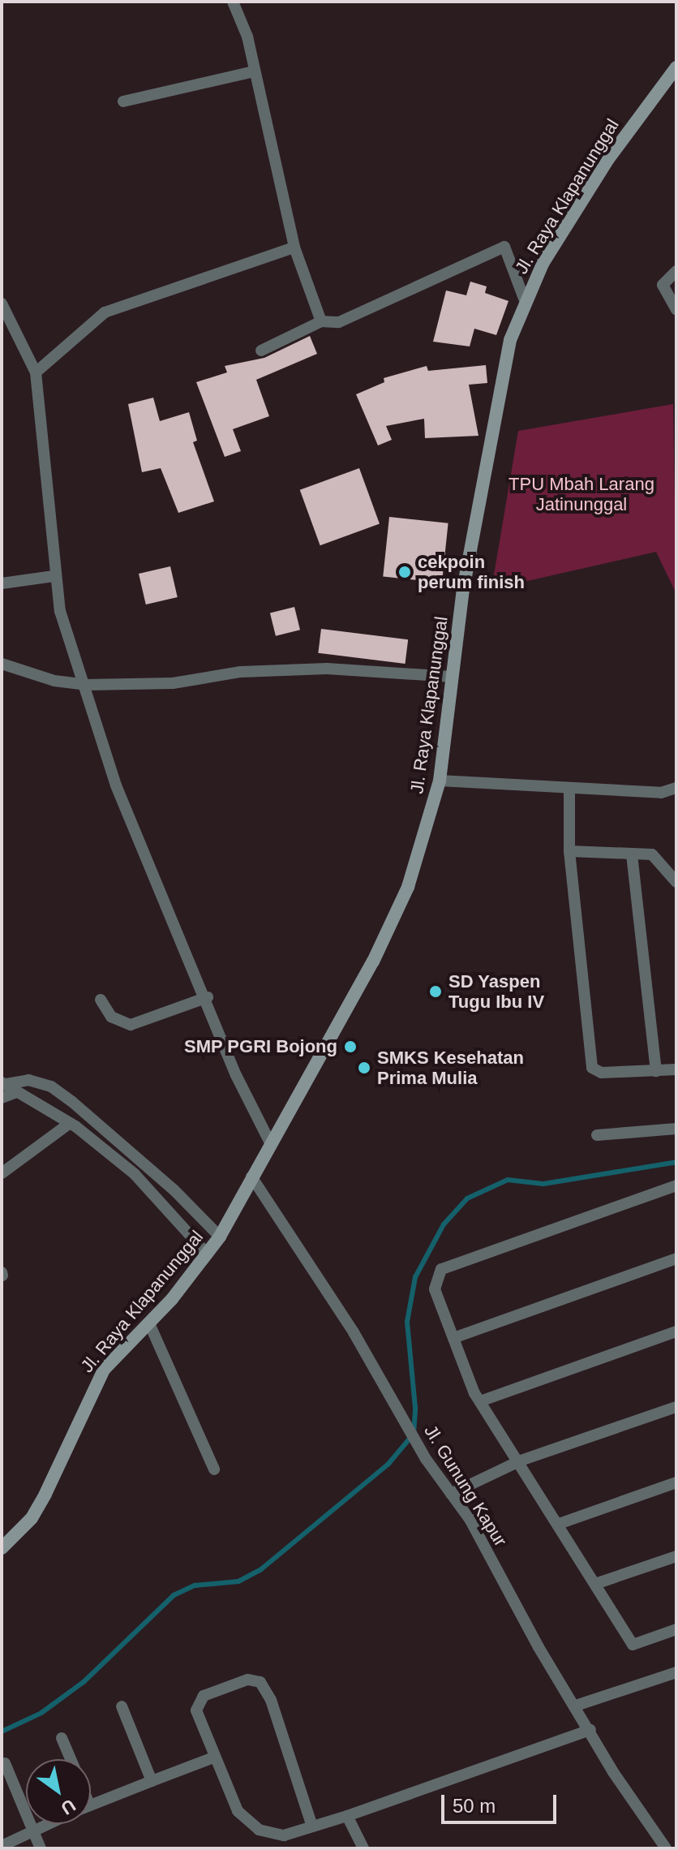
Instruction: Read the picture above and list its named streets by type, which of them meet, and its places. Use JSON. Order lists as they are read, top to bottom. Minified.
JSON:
{"streets":{"street":["Jl. Raya Klapanunggal","Jl. Gunung Kapur"]},"crossings":[["Jl. Raya Klapanunggal","Jl. Gunung Kapur"]],"parks":["TPU Mbah Larang Jatinunggal"],"places":["cekpoin perum finish","SD Yaspen Tugu Ibu IV","SMP PGRI Bojong","SMKS Kesehatan Prima Mulia"],"scale_bar":"50 m","north":"bottom right"}
